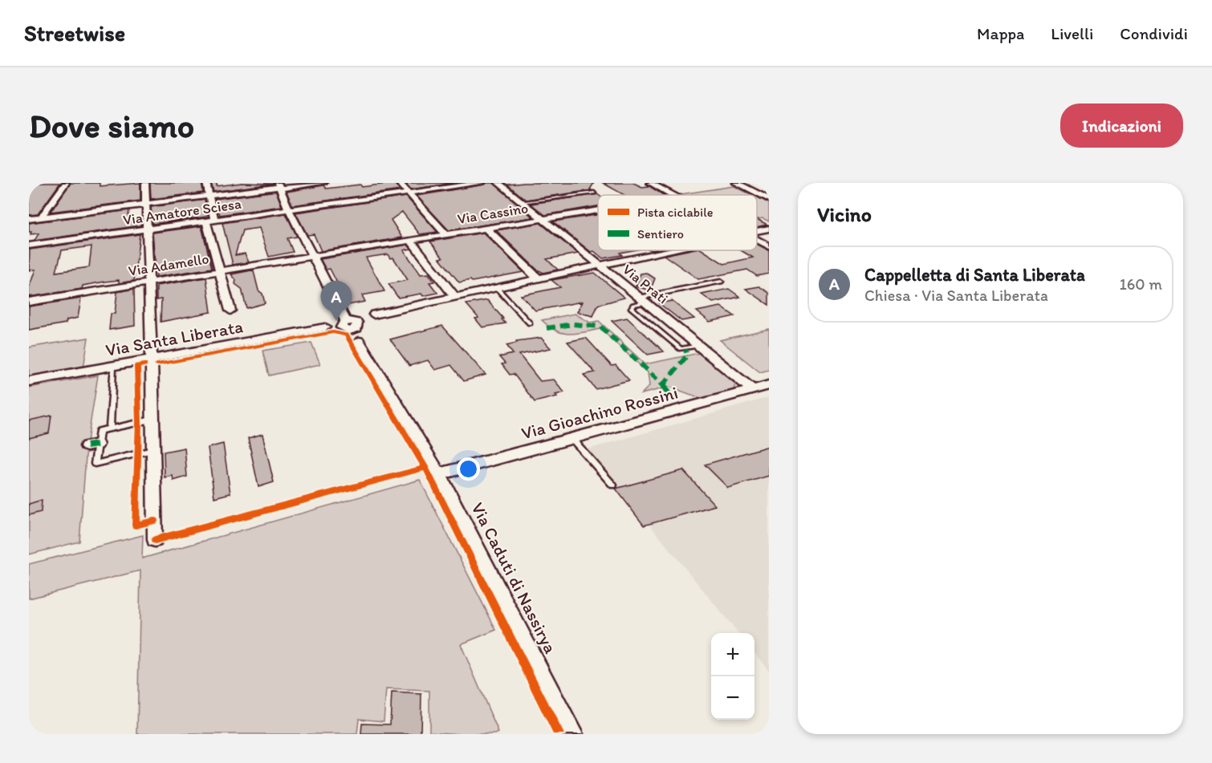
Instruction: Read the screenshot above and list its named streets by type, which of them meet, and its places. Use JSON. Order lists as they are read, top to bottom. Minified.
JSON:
{"streets":{"street":["Via Amatore Sciesa","Via Cassino","Via Adamello","Via Prati","Via Santa Liberata","Via Gioachino Rossini","Via Caduti di Nassirya"]},"crossings":[["Via Amatore Sciesa","Via Caduti di Nassirya"],["Via Cassino","Via Adamello"],["Via Cassino","Via Prati"],["Via Cassino","Via Caduti di Nassirya"],["Via Adamello","Via Caduti di Nassirya"],["Via Prati","Via Santa Liberata"],["Via Prati","Via Gioachino Rossini"],["Via Santa Liberata","Via Caduti di Nassirya"],["Via Gioachino Rossini","Via Caduti di Nassirya"]],"legend":["Pista ciclabile","Sentiero"],"page":{"header":"Streetwise","nav":["Mappa","Livelli","Condividi"],"buttons":"Indicazioni","title":"Dove siamo","heading":"Vicino","list":[{"mark":"A","name":"Cappelletta di Santa Liberata","note":"Chiesa · Via Santa Liberata","value":"160 m"}],"pins":"A","map_buttons":["+","−"]}}
